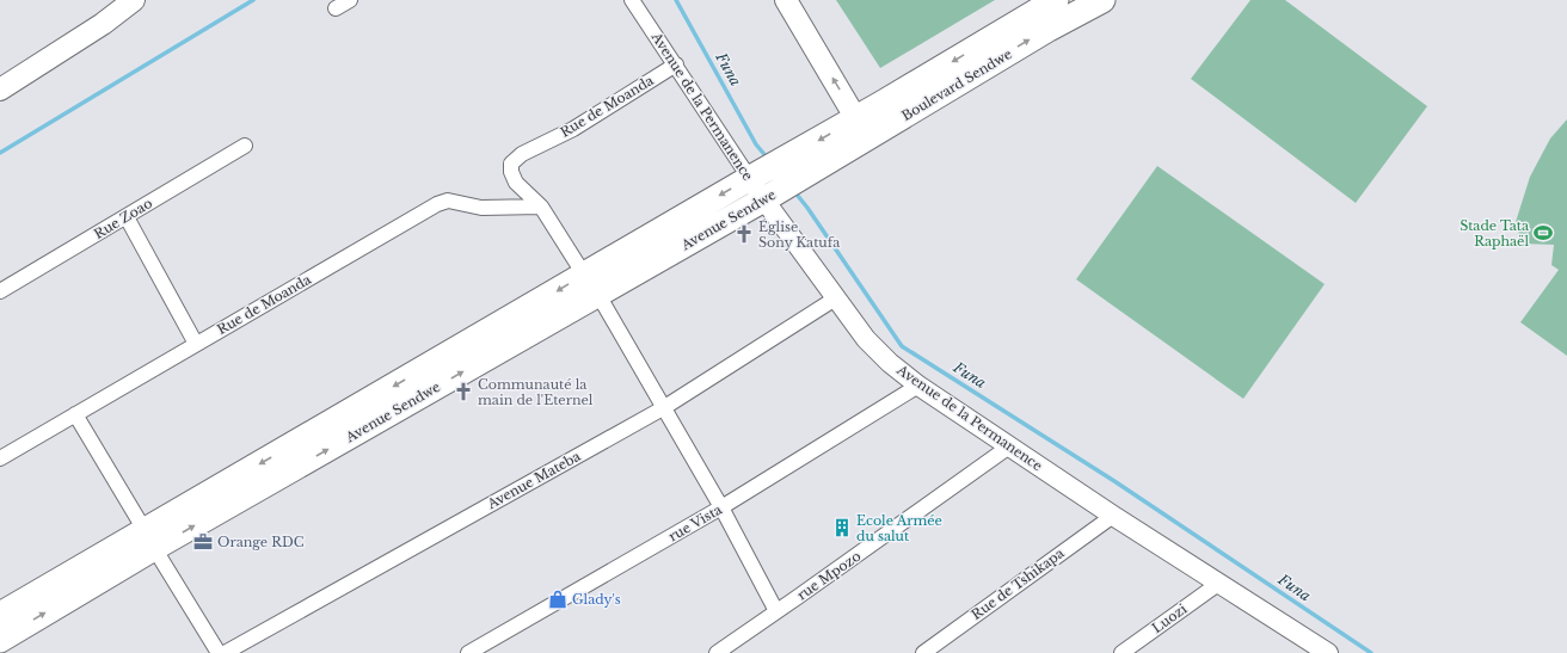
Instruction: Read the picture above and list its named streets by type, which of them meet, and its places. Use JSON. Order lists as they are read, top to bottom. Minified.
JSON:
{"streets":{"highway":["Boulevard Sendwe","Avenue Sendwe"],"street":["Rue de Moanda","Avenue de la Permanence","Rue Zoao","Avenue Mateba","rue Vista","rue Mpozo","Rue de Tshikapa","Luozi"]},"crossings":[["Boulevard Sendwe","Avenue Sendwe"],["Rue de Moanda","Avenue de la Permanence"],["Rue de Moanda","Avenue Sendwe"],["Avenue de la Permanence","Avenue Sendwe"],["Avenue de la Permanence","Avenue Mateba"],["Avenue de la Permanence","rue Vista"],["Avenue de la Permanence","rue Mpozo"],["Avenue de la Permanence","Rue de Tshikapa"],["Avenue de la Permanence","Luozi"]],"water":["Funa"],"places":{"sports":["Stade Tata Raphaël"],"church":["Église Sony Katufa","Communauté la main de l'Eternel"],"building":["Ecole Armée du salut"],"office":["Orange RDC"],"shop":["Glady's"]}}
